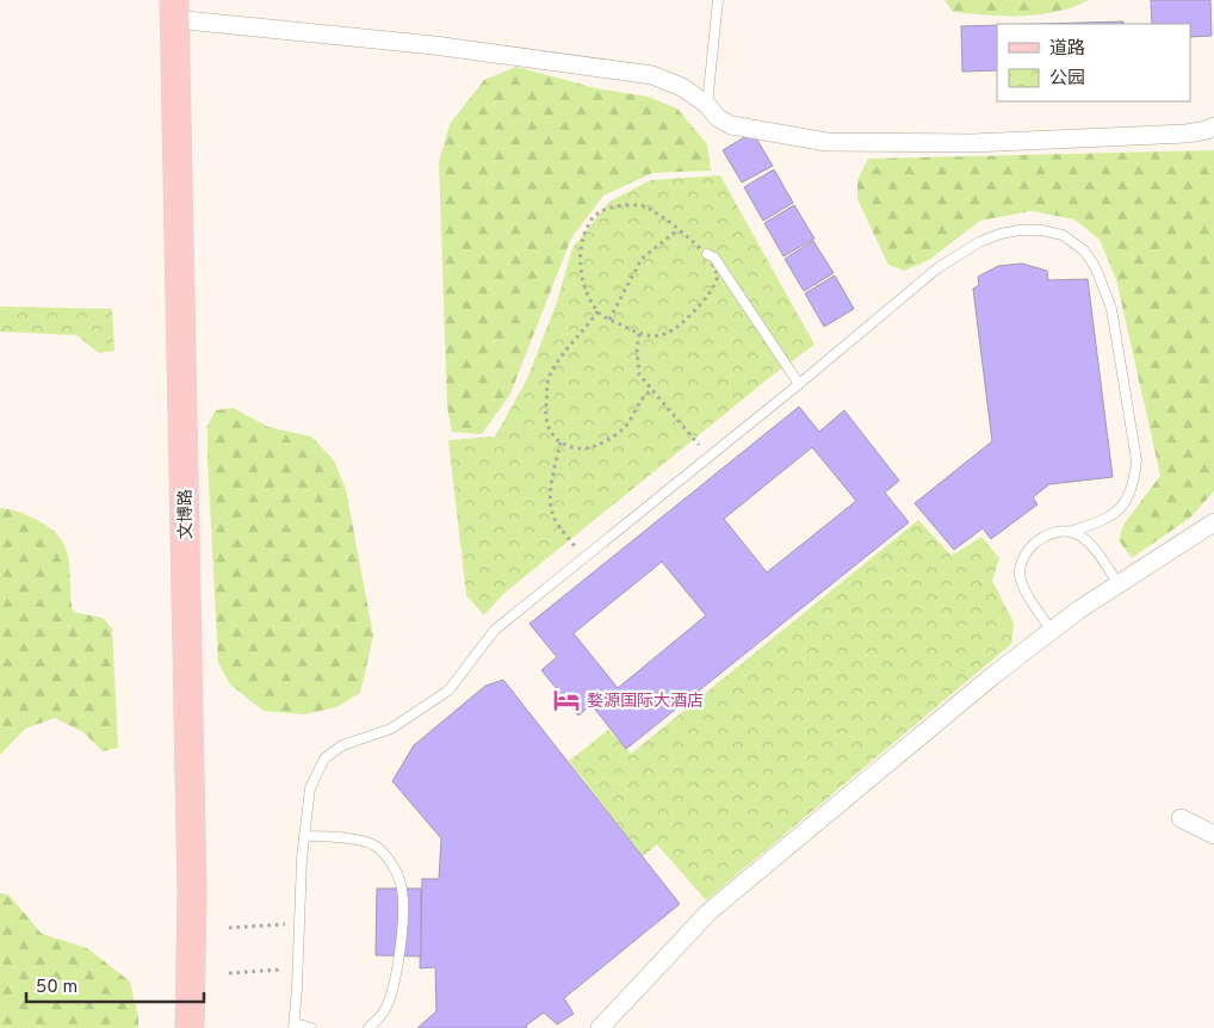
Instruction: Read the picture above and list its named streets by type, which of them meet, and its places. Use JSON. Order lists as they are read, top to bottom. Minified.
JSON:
{"streets":{"main road":["文博路"]},"places":{"hotel":["婺源国际大酒店"]},"legend":["道路","公园"],"scale_bar":"50 m"}
